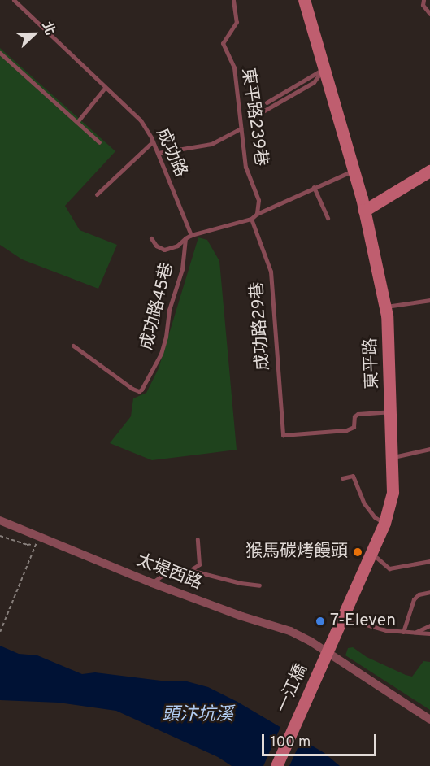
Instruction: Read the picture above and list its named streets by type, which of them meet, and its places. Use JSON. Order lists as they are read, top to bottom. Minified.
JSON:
{"streets":{"main road":["東平路","一江橋"],"street":["太堤西路"],"lane":["東平路239巷","成功路","成功路45巷","成功路29巷"]},"crossings":[["成功路29巷","東平路"],["東平路","太堤西路"],["東平路","一江橋"],["太堤西路","一江橋"]],"water":["頭汴坑溪"],"places":["猴馬碳烤饅頭","7-Eleven"],"scale_bar":"100 m","north":"right"}
